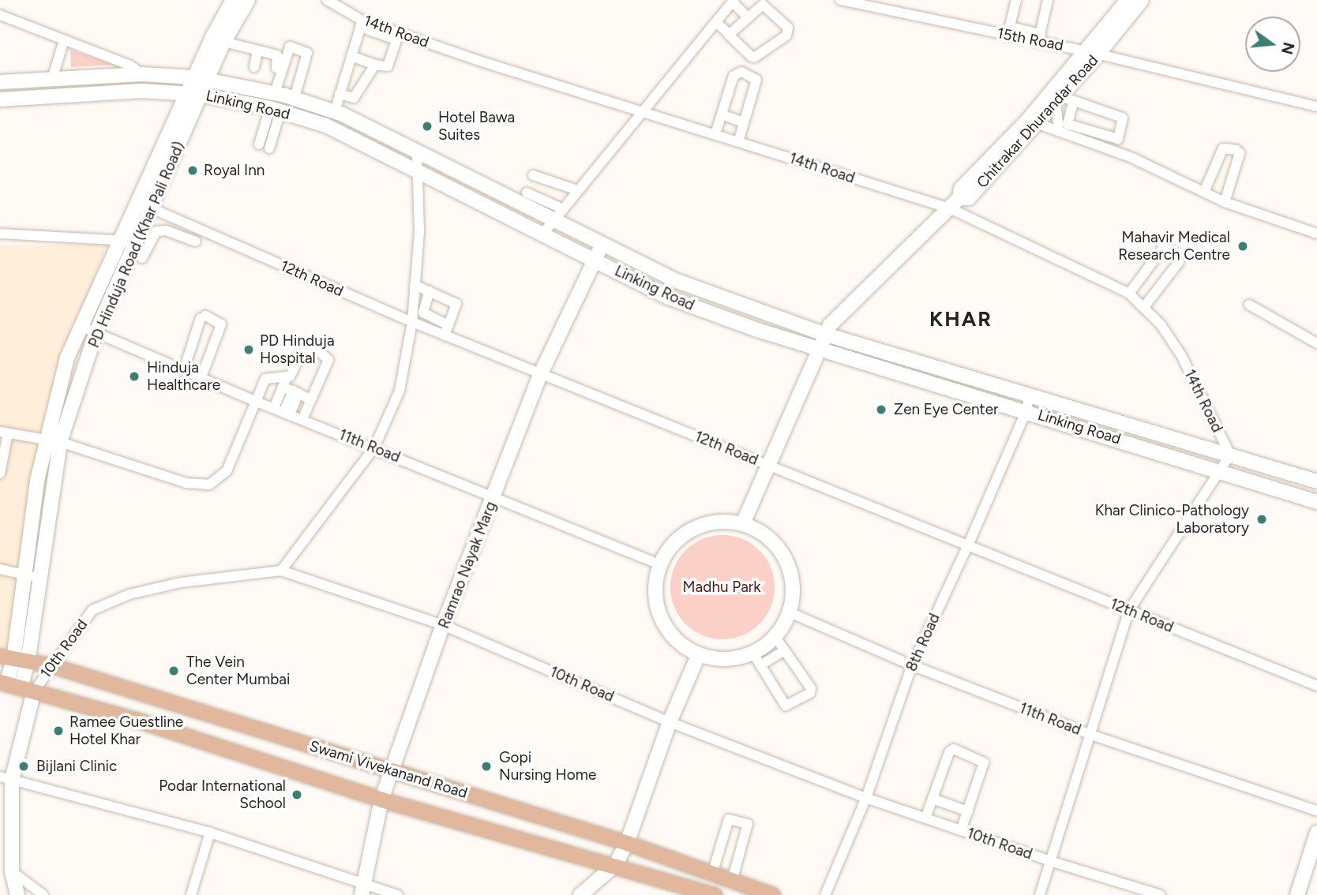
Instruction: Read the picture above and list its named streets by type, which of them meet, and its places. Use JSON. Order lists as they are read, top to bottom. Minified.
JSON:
{"streets":{"main road":["Linking Road","Chitrakar Dhurandar Road","PD Hinduja Road (Khar Pali Road)","Ramrao Nayak Marg","Swami Vivekanand Road"],"street":["14th Road","15th Road","12th Road","11th Road","8th Road","10th Road"]},"crossings":[["14th Road","Linking Road"],["14th Road","Chitrakar Dhurandar Road"],["15th Road","Chitrakar Dhurandar Road"],["Linking Road","Chitrakar Dhurandar Road"],["Linking Road","PD Hinduja Road (Khar Pali Road)"],["Linking Road","Ramrao Nayak Marg"],["Linking Road","8th Road"],["PD Hinduja Road (Khar Pali Road)","12th Road"],["PD Hinduja Road (Khar Pali Road)","11th Road"],["PD Hinduja Road (Khar Pali Road)","Swami Vivekanand Road"],["12th Road","Ramrao Nayak Marg"],["12th Road","8th Road"],["11th Road","Ramrao Nayak Marg"],["11th Road","8th Road"],["Ramrao Nayak Marg","10th Road"],["Ramrao Nayak Marg","Swami Vivekanand Road"],["8th Road","10th Road"],["10th Road","Swami Vivekanand Road"]],"districts":["KHAR"],"parks":["Madhu Park"],"places":["Hotel Bawa Suites","Royal Inn","Mahavir Medical Research Centre","PD Hinduja Hospital","Hinduja Healthcare","Zen Eye Center","Khar Clinico-Pathology Laboratory","The Vein Center Mumbai","Ramee Guestline Hotel Khar","Bijlani Clinic","Gopi Nursing Home","Podar International School"],"north":"right"}
